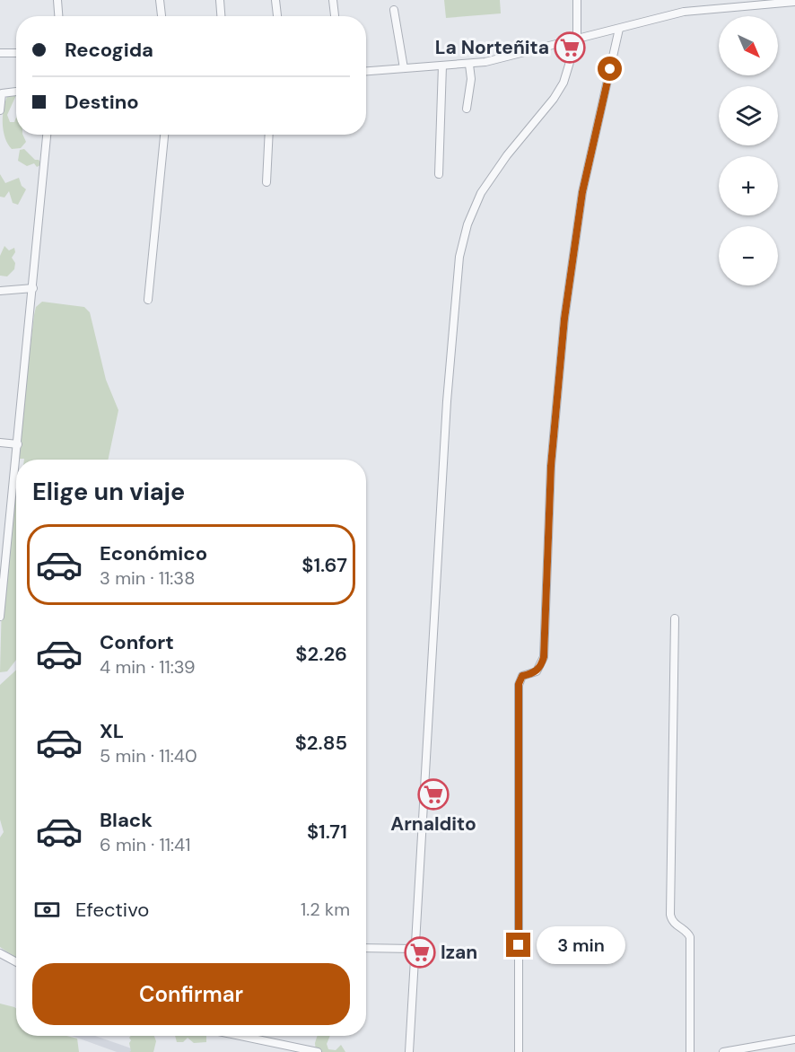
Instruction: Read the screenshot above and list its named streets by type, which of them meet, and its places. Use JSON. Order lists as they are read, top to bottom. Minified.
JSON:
{"places":{"supermarket":["La Norteñita","Arnaldito","Izan"]},"north":"bottom right","page":{"map_buttons":["+","−"],"banner":["Recogida","Destino"],"heading":"Elige un viaje","list":[{"name":"Económico","note":"3 min · 11:38","value":"$1.67"},{"name":"Confort","note":"4 min · 11:39","value":"$2.26"},{"name":"XL","note":"5 min · 11:40","value":"$2.85"},{"name":"Black","note":"6 min · 11:41","value":"$1.71"}],"pay":["Efectivo","1.2 km"],"bubble":"3 min","buttons":"Confirmar"}}
